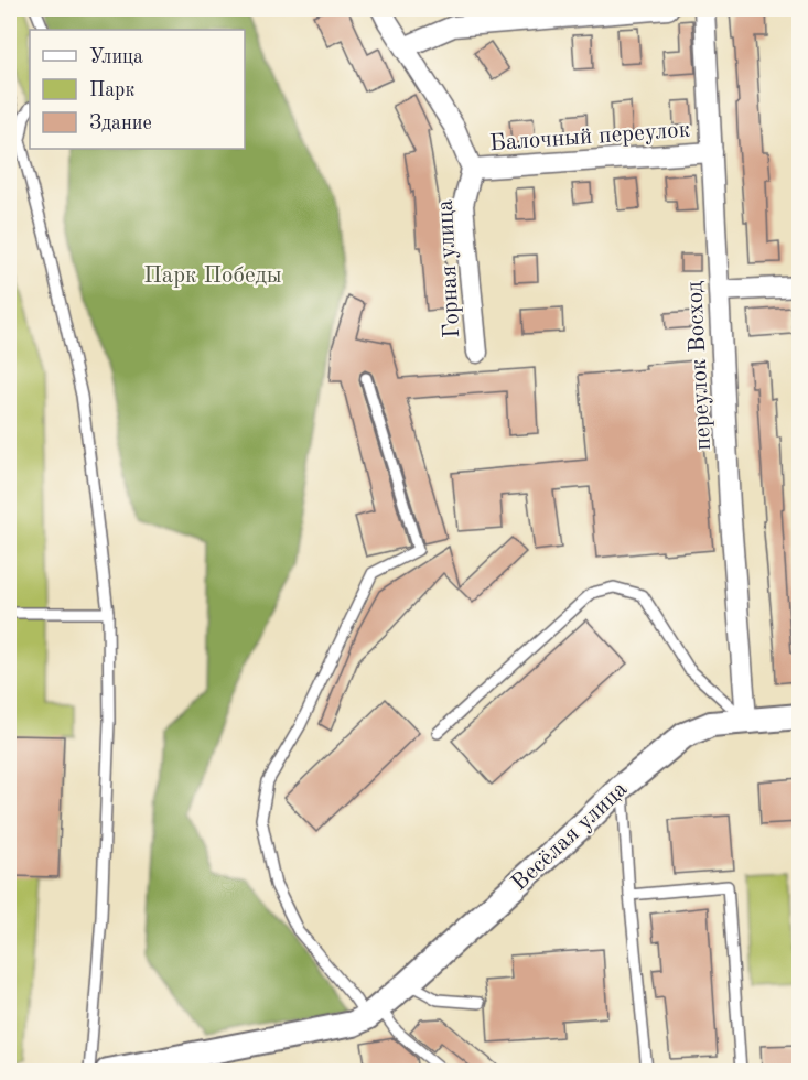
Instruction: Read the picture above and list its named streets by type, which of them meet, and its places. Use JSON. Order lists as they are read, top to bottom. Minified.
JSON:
{"streets":{"street":["Балочный переулок","Горная улица","переулок Восход","Весёлая улица"]},"crossings":[["Балочный переулок","Горная улица"],["Балочный переулок","переулок Восход"],["переулок Восход","Весёлая улица"]],"parks":["Парк Победы"],"legend":["Улица","Парк","Здание"]}
